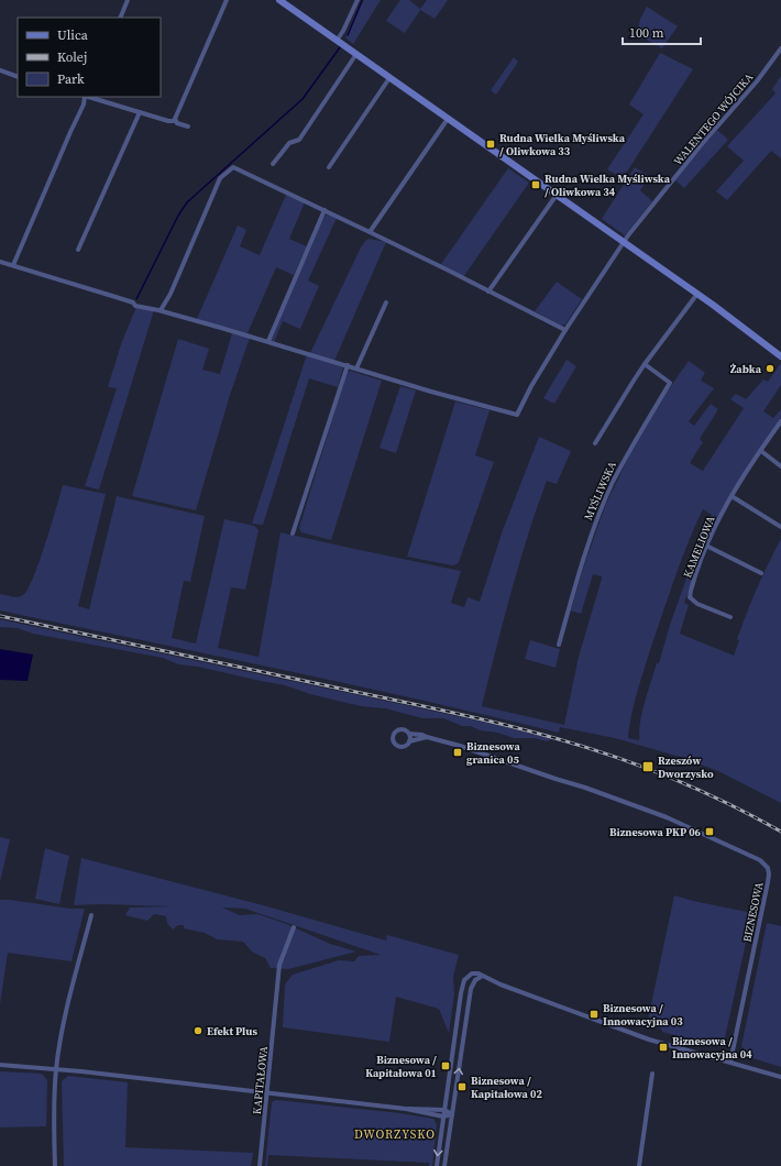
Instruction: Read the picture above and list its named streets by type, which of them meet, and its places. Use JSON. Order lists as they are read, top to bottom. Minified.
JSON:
{"streets":{"street":["WALENTEGO WÓJCIKA","MYŚLIWSKA","KAMELIOWA","BIZNESOWA","KAPITAŁOWA"]},"districts":["DWORZYSKO"],"places":{"transit":["Rudna Wielka Myśliwska / Oliwkowa 33","Rudna Wielka Myśliwska / Oliwkowa 34","Biznesowa granica 05","Rzeszów Dworzysko","Biznesowa PKP 06","Biznesowa / Innowacyjna 03","Biznesowa / Innowacyjna 04","Biznesowa / Kapitałowa 01","Biznesowa / Kapitałowa 02"],"other":["Żabka","Efekt Plus"]},"legend":["Ulica","Kolej","Park"],"scale_bar":"100 m"}
